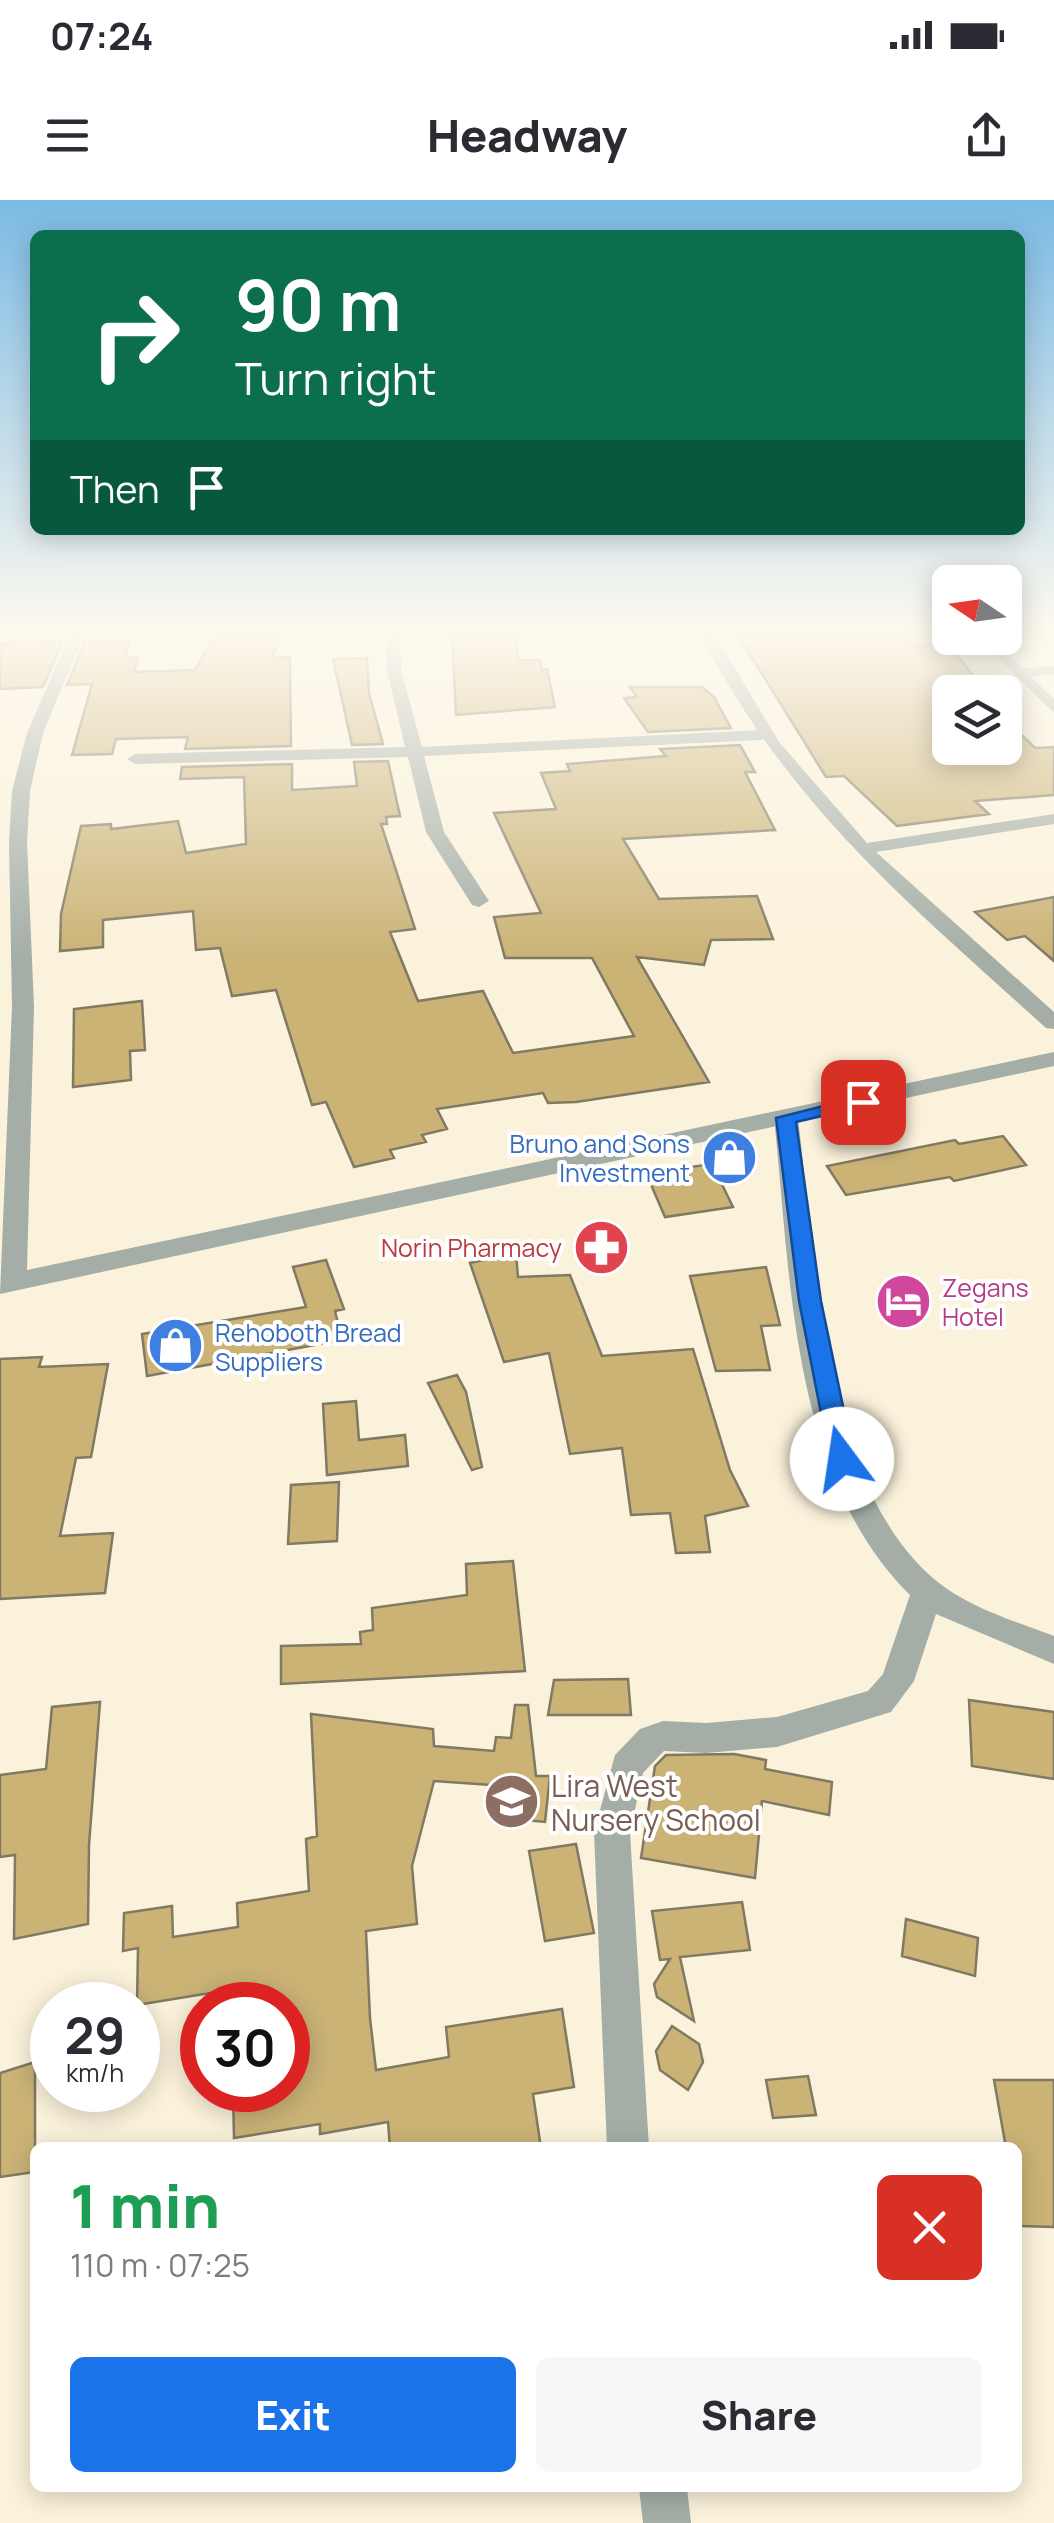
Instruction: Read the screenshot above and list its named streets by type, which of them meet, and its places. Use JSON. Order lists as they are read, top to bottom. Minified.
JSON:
{"places":{"shop":["Bruno and Sons Investment","Rehoboth Bread Suppliers"],"pharmacy":["Norin Pharmacy"],"hotel":["Zegans Hotel"],"school or university":["Lira West Nursery School"]},"north":"left","page":{"status":"07:24","header":"Headway","turn":["90 m","Turn right"],"then":"Then","speed":"29 km/h","limit":"30","heading":["1 min","110 m · 07:25"],"buttons":["Exit","Share"]}}
